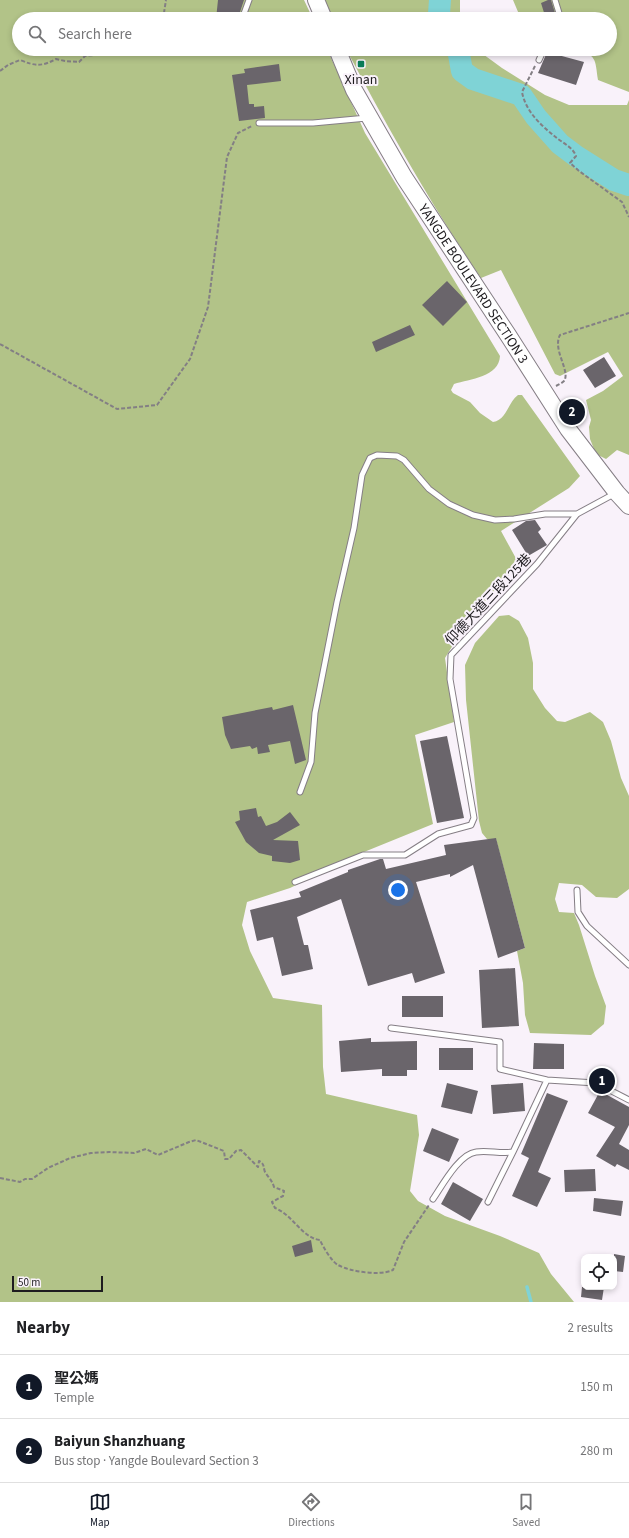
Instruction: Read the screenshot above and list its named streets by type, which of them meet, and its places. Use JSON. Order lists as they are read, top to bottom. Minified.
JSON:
{"streets":{"main road":["YANGDE BOULEVARD SECTION 3"],"lane":["仰德大道三段125巷"]},"crossings":[["YANGDE BOULEVARD SECTION 3","仰德大道三段125巷"]],"places":{"transit":["Xinan"]},"scale_bar":"50 m","page":{"search":"Search here","pins":["2","1"],"scale":"50 m","heading":["Nearby","2 results"],"list":[{"mark":"1","name":"聖公媽","note":"Temple","value":"150 m"},{"mark":"2","name":"Baiyun Shanzhuang","note":"Bus stop · Yangde Boulevard Section 3","value":"280 m"}],"nav":["Map","Directions","Saved"]}}
